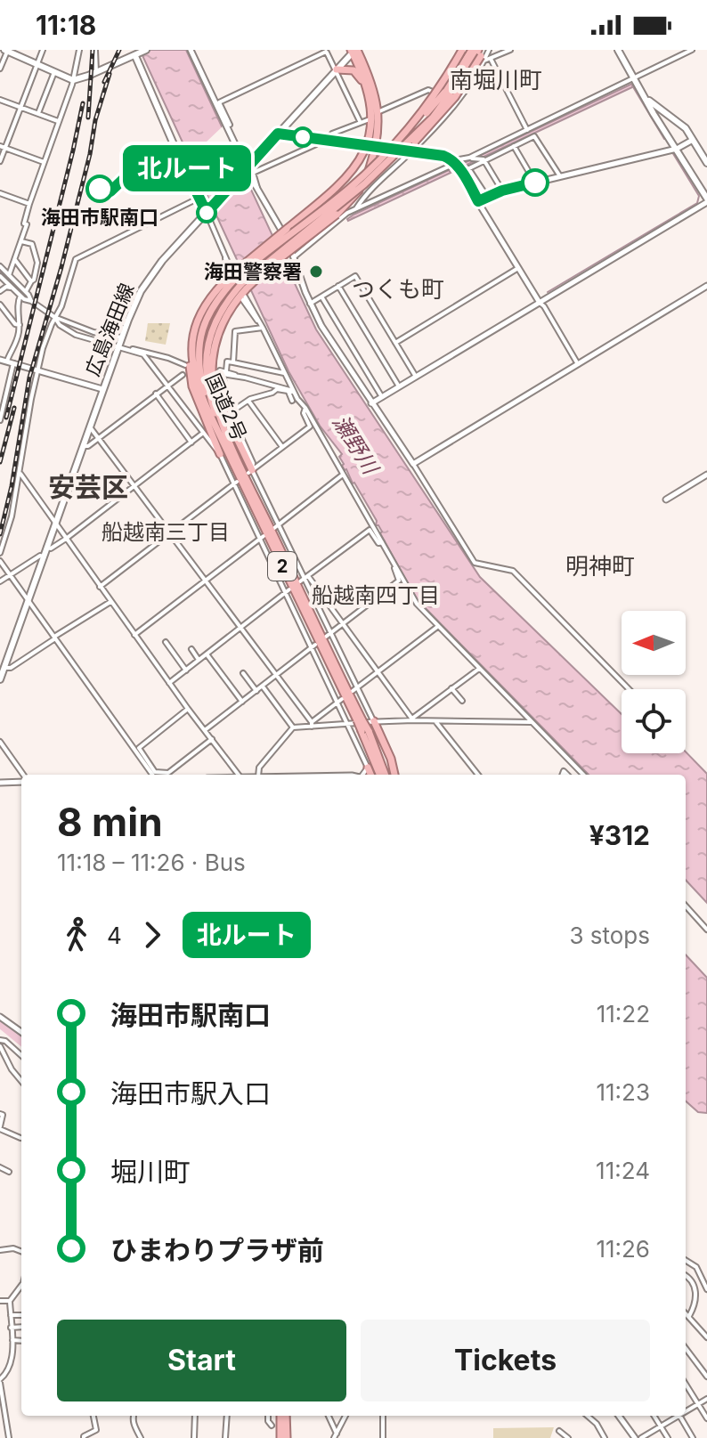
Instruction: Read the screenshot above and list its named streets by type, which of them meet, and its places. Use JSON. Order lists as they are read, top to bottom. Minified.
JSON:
{"streets":{"highway":["国道2号","2"],"main road":["広島海田線"]},"crossings":[["広島海田線","国道2号"],["広島海田線","2"],["国道2号","2"]],"districts":["南堀川町","つくも町","安芸区","船越南三丁目","明神町","船越南四丁目"],"water":["瀬野川"],"places":["海田市駅南口","海田警察署"],"lines":["bus line 北ルート"],"north":"left","page":{"status":"11:18","on_map":"北ルート","heading":["8 min","11:18 – 11:26 · Bus","¥312"],"legs":["4","北ルート","3 stops"],"list":[{"name":"海田市駅南口","value":"11:22"},{"name":"海田市駅入口","value":"11:23"},{"name":"堀川町","value":"11:24"},{"name":"ひまわりプラザ前","value":"11:26"}],"buttons":["Start","Tickets"]}}
